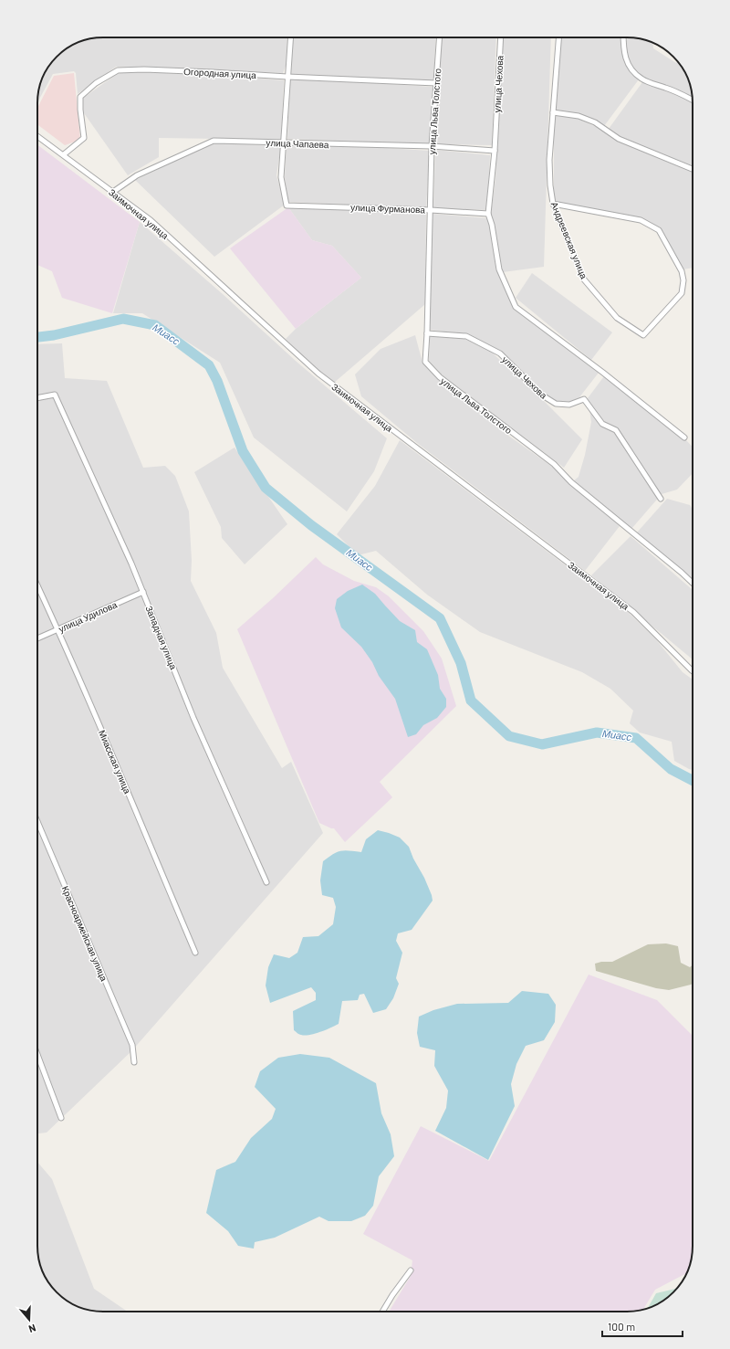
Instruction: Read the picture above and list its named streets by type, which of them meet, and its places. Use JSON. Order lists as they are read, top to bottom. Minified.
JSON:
{"streets":{"street":["Огородная улица","улица Чехова","улица Льва Толстого","улица Чапаева","улица Фурманова","Заимочная улица","Андреевская улица","улица Удилова","Западная улица","Миасская улица","Красноармейская улица"]},"crossings":[["Огородная улица","улица Льва Толстого"],["Огородная улица","Заимочная улица"],["улица Чехова","улица Льва Толстого"],["улица Чехова","улица Чапаева"],["улица Чехова","улица Фурманова"],["улица Льва Толстого","улица Чапаева"],["улица Льва Толстого","улица Фурманова"],["улица Чапаева","улица Фурманова"],["улица Чапаева","Заимочная улица"],["улица Удилова","Западная улица"],["улица Удилова","Миасская улица"]],"water":["Миасс"],"scale_bar":"100 m","north":"bottom"}
